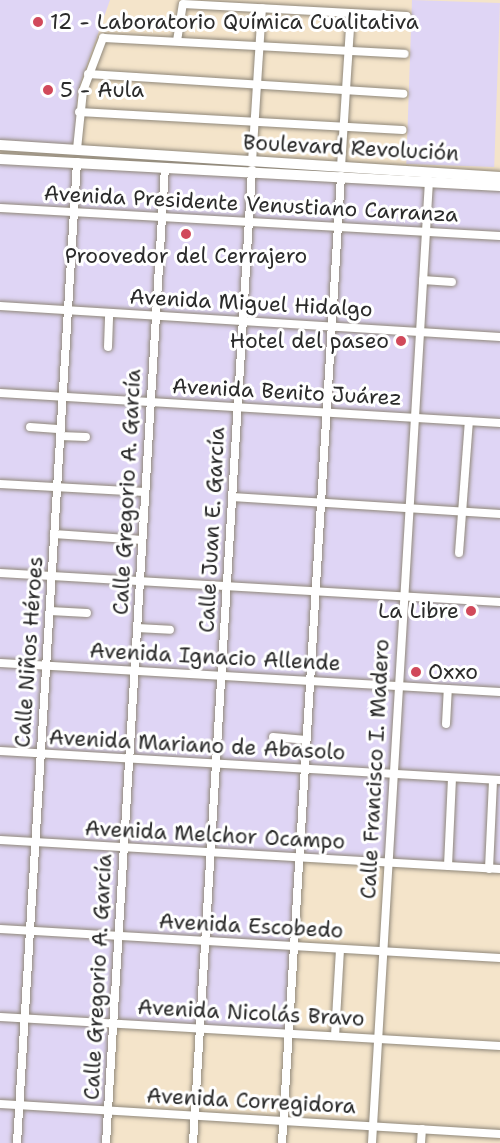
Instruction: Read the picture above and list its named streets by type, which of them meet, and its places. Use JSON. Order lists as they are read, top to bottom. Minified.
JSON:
{"streets":{"main road":["Boulevard Revolución"],"street":["Avenida Presidente Venustiano Carranza","Avenida Miguel Hidalgo","Avenida Benito Juárez","Calle Gregorio A. García","Calle Juan E. García","Calle Niños Héroes","Avenida Ignacio Allende","Avenida Mariano de Abasolo","Calle Francisco I. Madero","Avenida Melchor Ocampo","Avenida Escobedo","Avenida Nicolás Bravo","Avenida Corregidora"]},"crossings":[["Boulevard Revolución","Calle Gregorio A. García"],["Boulevard Revolución","Calle Juan E. García"],["Avenida Presidente Venustiano Carranza","Calle Gregorio A. García"],["Avenida Presidente Venustiano Carranza","Calle Juan E. García"],["Avenida Presidente Venustiano Carranza","Calle Niños Héroes"],["Avenida Presidente Venustiano Carranza","Calle Francisco I. Madero"],["Avenida Miguel Hidalgo","Calle Gregorio A. García"],["Avenida Miguel Hidalgo","Calle Juan E. García"],["Avenida Miguel Hidalgo","Calle Niños Héroes"],["Avenida Miguel Hidalgo","Calle Francisco I. Madero"],["Avenida Benito Juárez","Calle Gregorio A. García"],["Avenida Benito Juárez","Calle Juan E. García"],["Avenida Benito Juárez","Calle Niños Héroes"],["Avenida Benito Juárez","Calle Francisco I. Madero"],["Calle Gregorio A. García","Avenida Ignacio Allende"],["Calle Gregorio A. García","Avenida Mariano de Abasolo"],["Calle Gregorio A. García","Avenida Melchor Ocampo"],["Calle Gregorio A. García","Avenida Escobedo"],["Calle Gregorio A. García","Avenida Nicolás Bravo"],["Calle Gregorio A. García","Avenida Corregidora"],["Calle Juan E. García","Avenida Ignacio Allende"],["Calle Juan E. García","Avenida Mariano de Abasolo"],["Calle Juan E. García","Avenida Melchor Ocampo"],["Calle Juan E. García","Avenida Escobedo"],["Calle Juan E. García","Avenida Nicolás Bravo"],["Calle Juan E. García","Avenida Corregidora"],["Calle Niños Héroes","Avenida Ignacio Allende"],["Calle Niños Héroes","Avenida Mariano de Abasolo"],["Calle Niños Héroes","Avenida Melchor Ocampo"],["Calle Niños Héroes","Avenida Escobedo"],["Calle Niños Héroes","Avenida Nicolás Bravo"],["Calle Niños Héroes","Avenida Corregidora"],["Avenida Ignacio Allende","Calle Francisco I. Madero"],["Avenida Mariano de Abasolo","Calle Francisco I. Madero"],["Calle Francisco I. Madero","Avenida Melchor Ocampo"],["Calle Francisco I. Madero","Avenida Escobedo"],["Calle Francisco I. Madero","Avenida Nicolás Bravo"],["Calle Francisco I. Madero","Avenida Corregidora"]],"places":["12 - Laboratorio Química Cualitativa","5 - Aula","Proovedor del Cerrajero","Hotel del paseo","La Libre","Oxxo"]}
